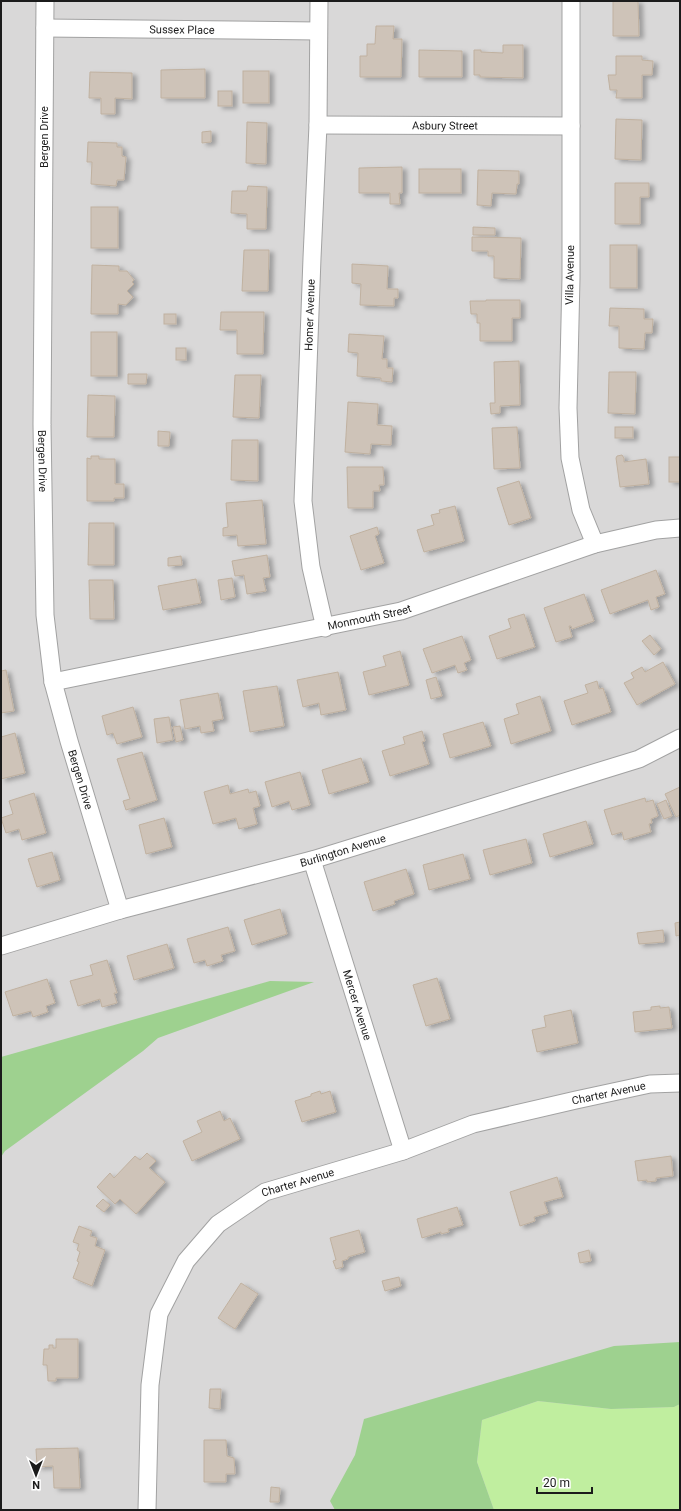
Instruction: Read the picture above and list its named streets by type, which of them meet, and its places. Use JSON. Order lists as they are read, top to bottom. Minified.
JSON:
{"streets":{"street":["Sussex Place","Asbury Street","Bergen Drive","Villa Avenue","Homer Avenue","Monmouth Street","Burlington Avenue","Mercer Avenue","Charter Avenue"]},"crossings":[["Sussex Place","Bergen Drive"],["Sussex Place","Homer Avenue"],["Asbury Street","Villa Avenue"],["Asbury Street","Homer Avenue"],["Bergen Drive","Monmouth Street"],["Bergen Drive","Burlington Avenue"],["Villa Avenue","Monmouth Street"],["Homer Avenue","Monmouth Street"],["Burlington Avenue","Mercer Avenue"],["Mercer Avenue","Charter Avenue"]],"scale_bar":"20 m","north":"bottom"}
